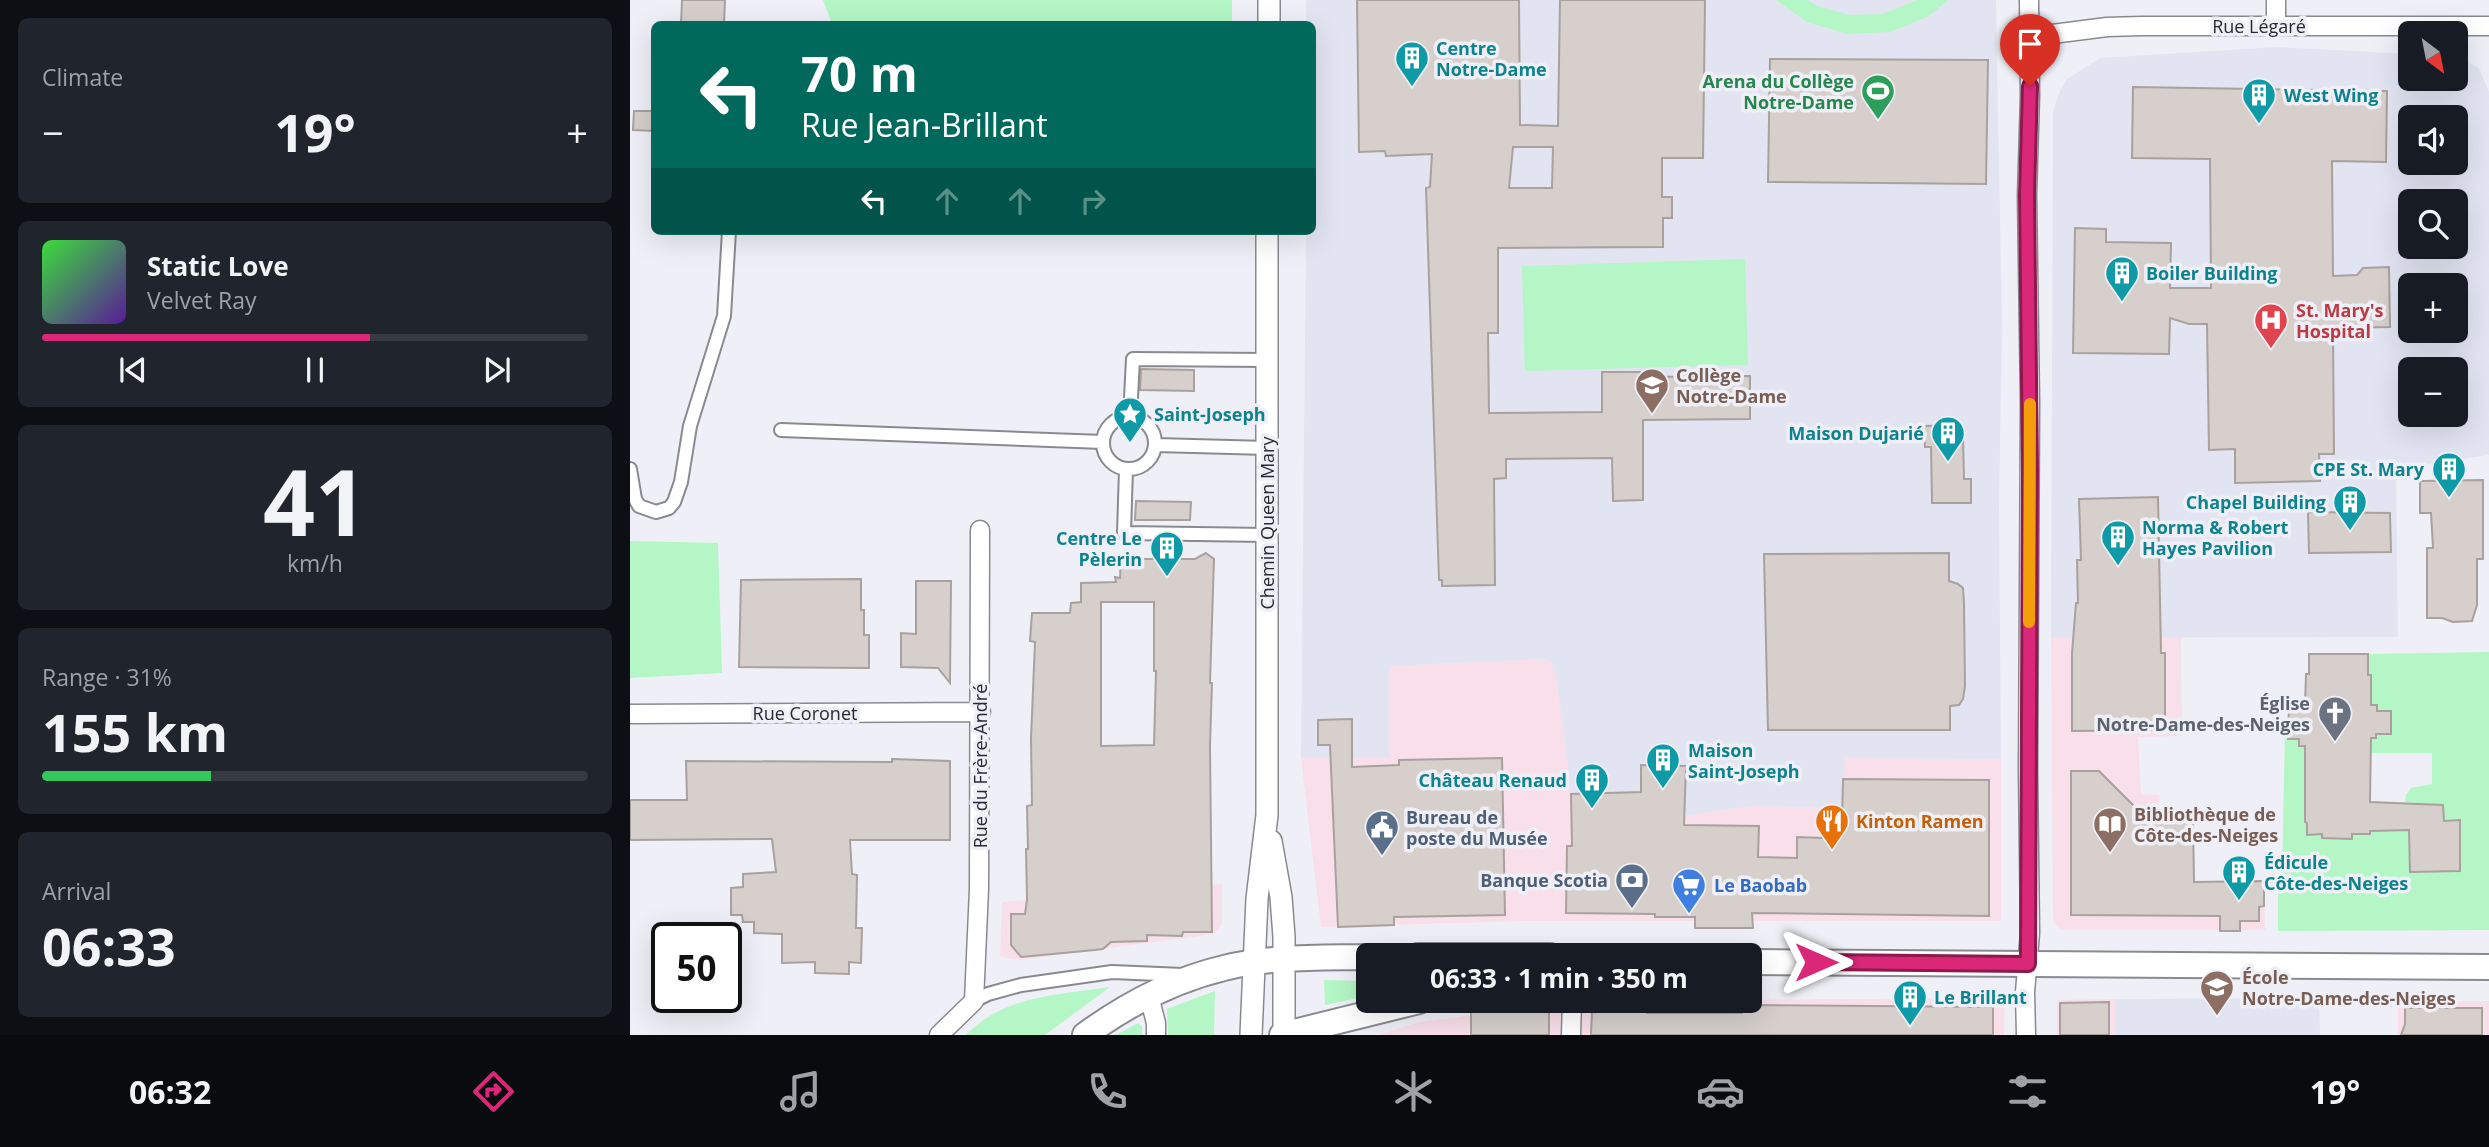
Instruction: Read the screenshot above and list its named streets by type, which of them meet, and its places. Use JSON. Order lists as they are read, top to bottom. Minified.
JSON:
{"streets":{"street":["Rue Légaré","Chemin Queen Mary","Rue Coronet","Rue du Frère-André"]},"crossings":[["Rue Coronet","Rue du Frère-André"]],"places":{"building":["Centre Notre-Dame","West Wing","Boiler Building","Maison Dujarié","CPE St. Mary","Chapel Building","Norma & Robert Hayes Pavilion","Centre Le Pèlerin","Maison Saint-Joseph","Château Renaud","Édicule Côte-des-Neiges","Le Brillant"],"sports":["Arena du Collège Notre-Dame"],"hospital":["St. Mary's Hospital"],"school or university":["Collège Notre-Dame","École Notre-Dame-des-Neiges"],"place":["Saint-Joseph"],"church":["Église Notre-Dame-des-Neiges"],"restaurant":["Kinton Ramen"],"library":["Bibliothèque de Côte-des-Neiges"],"public building":["Bureau de poste du Musée"],"bank":["Banque Scotia"],"supermarket":["Le Baobab"]},"north":"bottom right","page":{"tile":["Climate",["41","km/h"],["Range · 31%","155 km"],["Arrival","06:33"]],"map_buttons":["+","−"],"turn":["70 m","Rue Jean-Brillant"],"heat":["−","19°","+"],"song":["Static Love","Velvet Ray"],"limit":"50","trip":"06:33 · 1 min · 350 m","tabs":["06:32","19°"]}}
